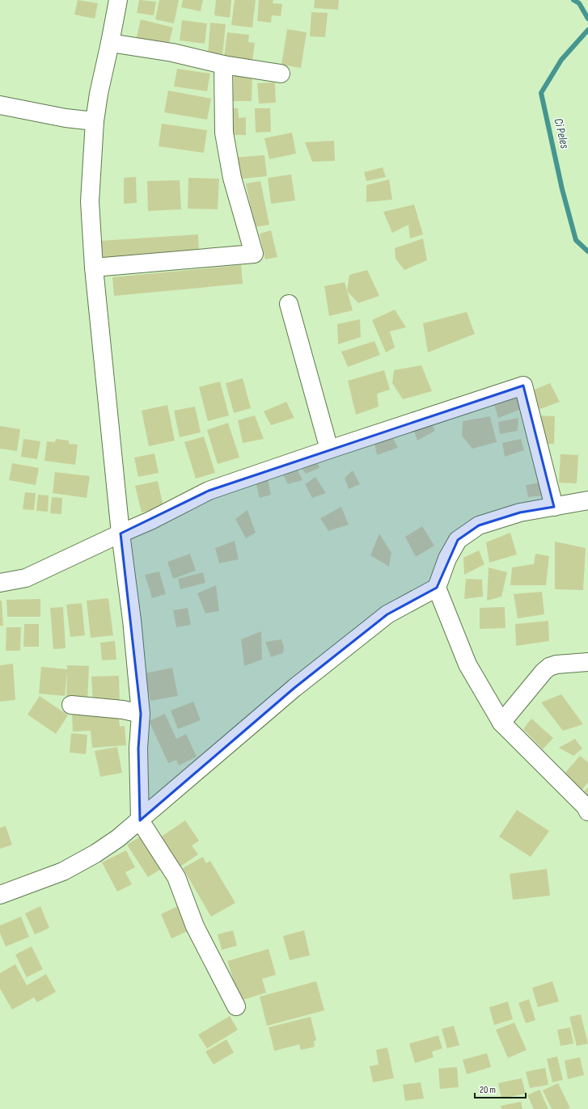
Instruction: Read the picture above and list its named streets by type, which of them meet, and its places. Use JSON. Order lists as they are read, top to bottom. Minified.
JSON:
{"water":["Ci Peles"],"scale_bar":"20 m"}
